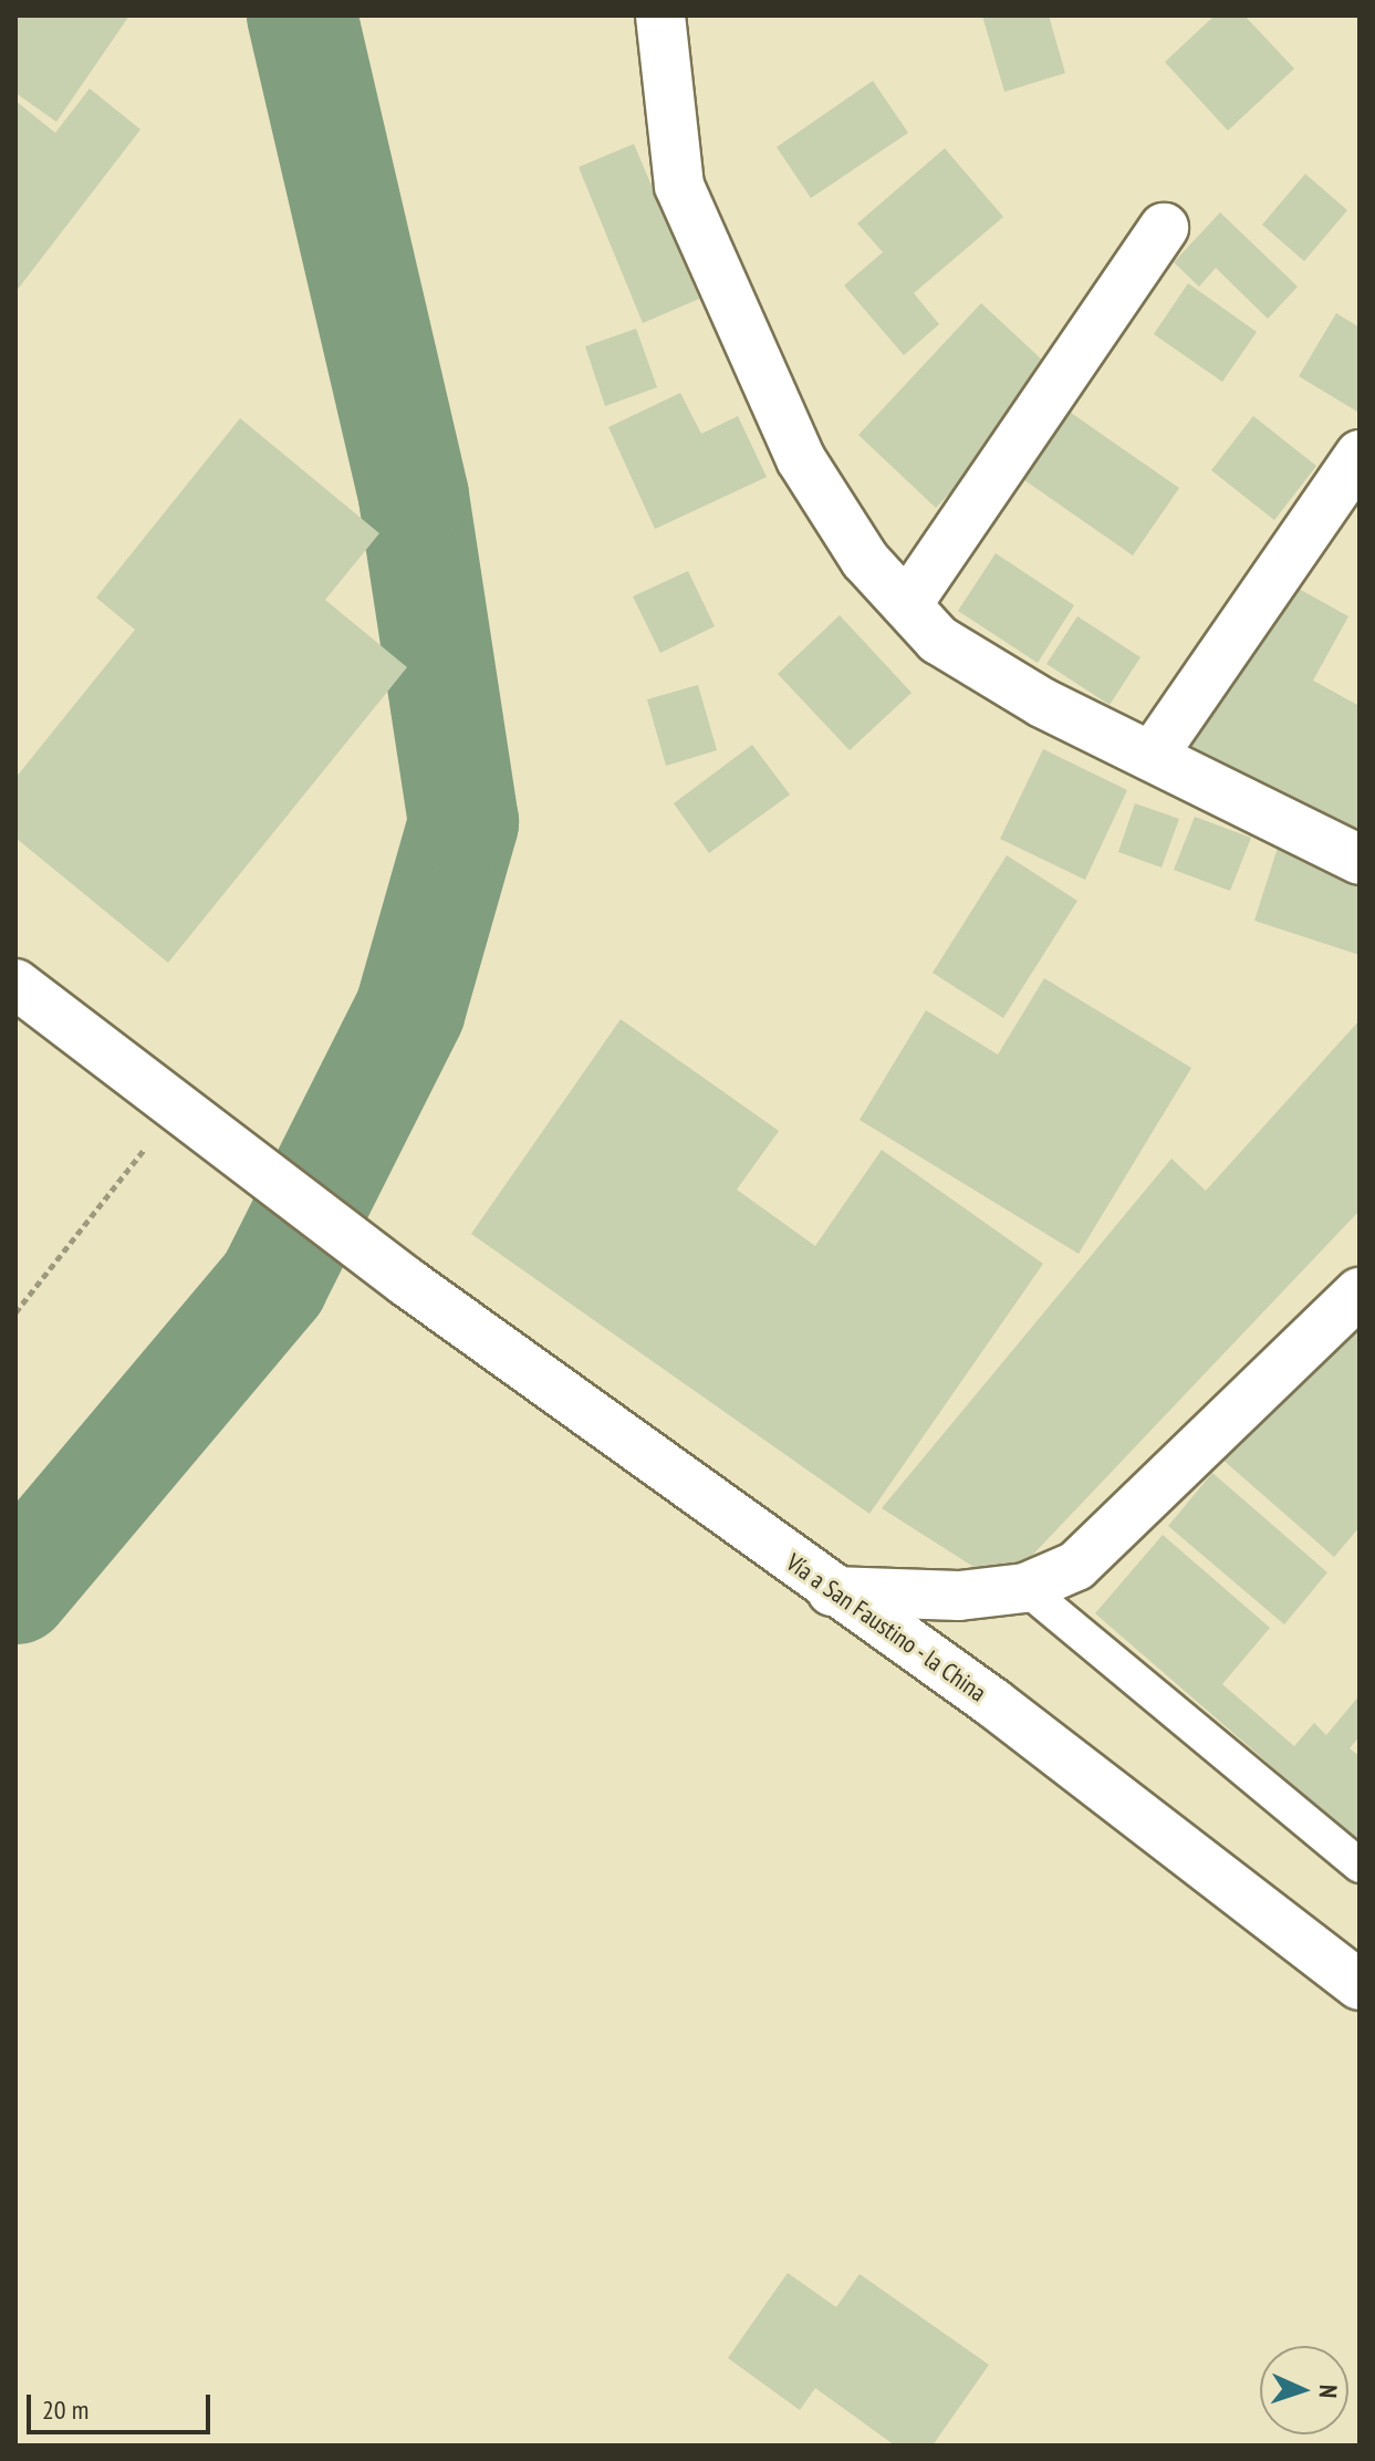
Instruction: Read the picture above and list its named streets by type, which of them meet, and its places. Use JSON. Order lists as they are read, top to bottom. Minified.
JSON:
{"streets":{"street":["Vía a San Faustino - la China"]},"scale_bar":"20 m","north":"right"}
